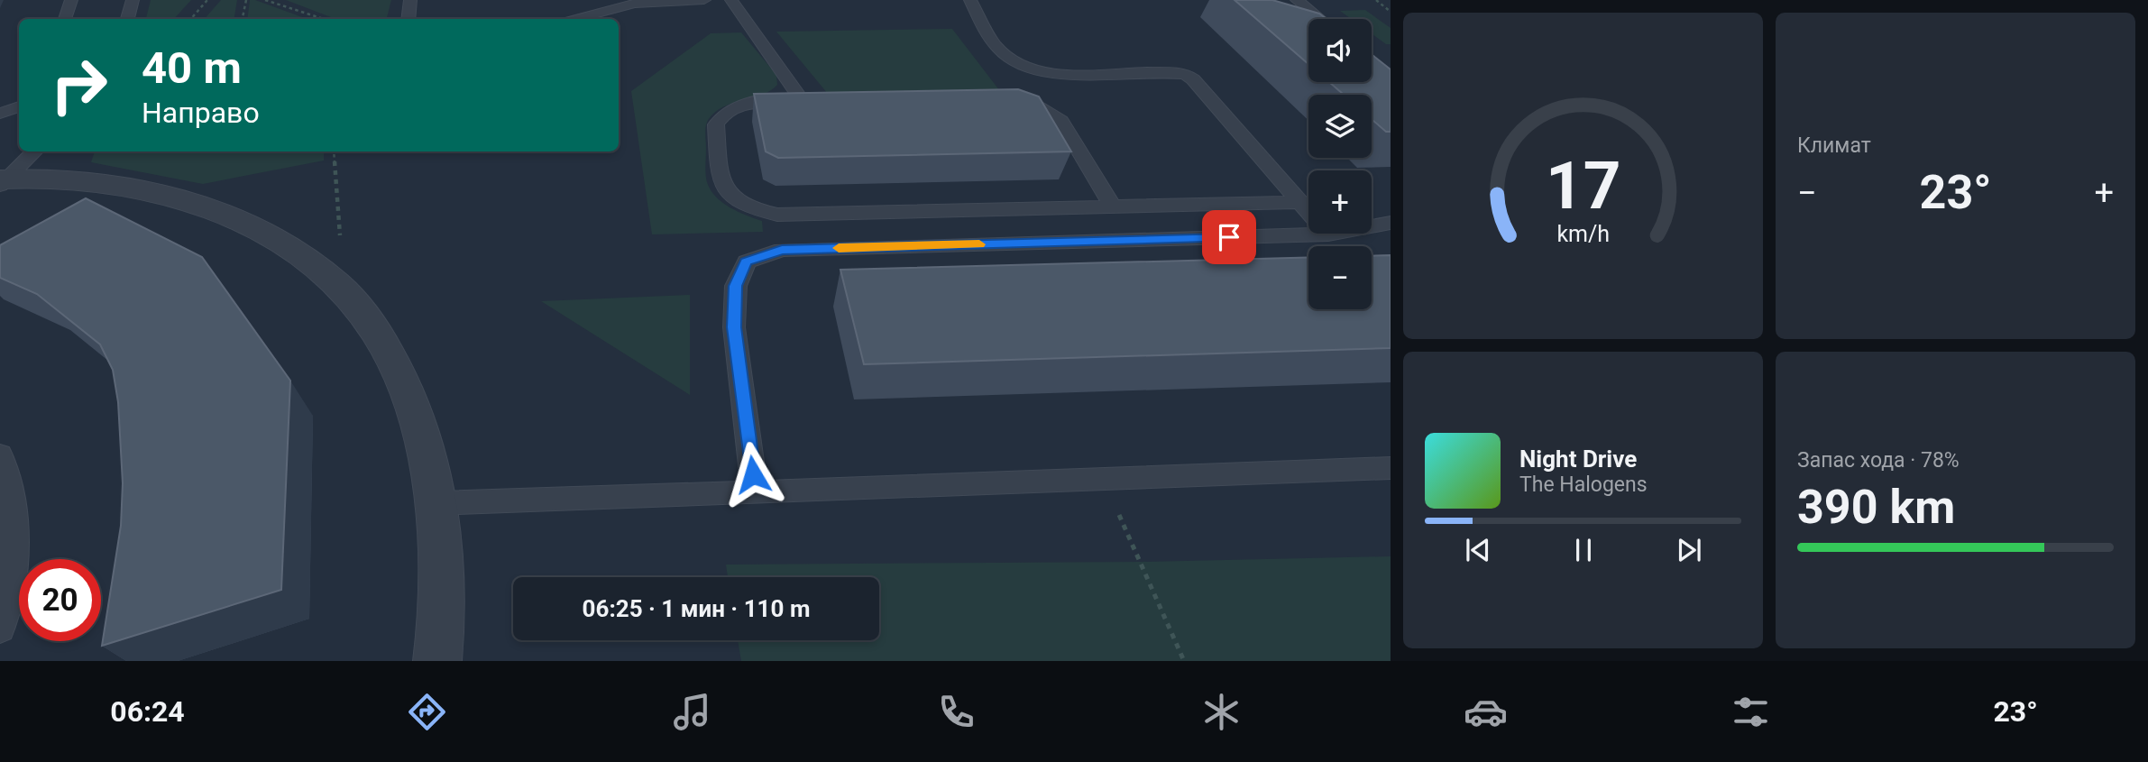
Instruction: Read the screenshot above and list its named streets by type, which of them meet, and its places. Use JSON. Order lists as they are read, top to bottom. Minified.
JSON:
{"page":{"tile":["Климат",["Запас хода · 78%","390 km"]],"map_buttons":["+","−"],"turn":["40 m","Направо"],"heat":["−","23°","+"],"song":["Night Drive","The Halogens"],"limit":"20","trip":"06:25 · 1 мин · 110 m","tabs":["06:24","23°"],"gauge":["17","km/h"]}}
